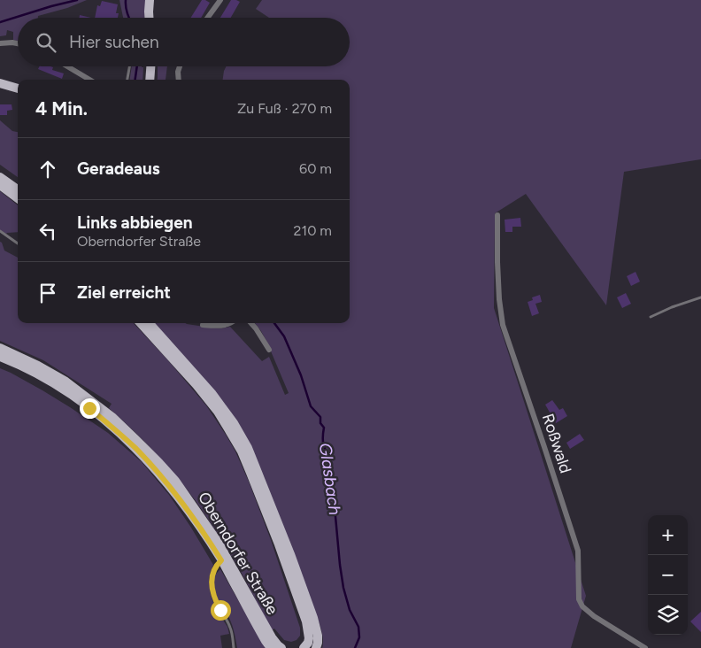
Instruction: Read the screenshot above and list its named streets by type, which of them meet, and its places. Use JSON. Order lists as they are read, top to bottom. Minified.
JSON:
{"streets":{"main road":["Oberndorfer Straße"],"street":["Roßwald"]},"water":["Glasbach"],"page":{"search":"Hier suchen","heading":["4 Min.","Zu Fuß · 270 m"],"list":[["Geradeaus","60 m"],["Links abbiegen","Oberndorfer Straße","210 m"],"Ziel erreicht"],"map_buttons":["+","−"]}}
